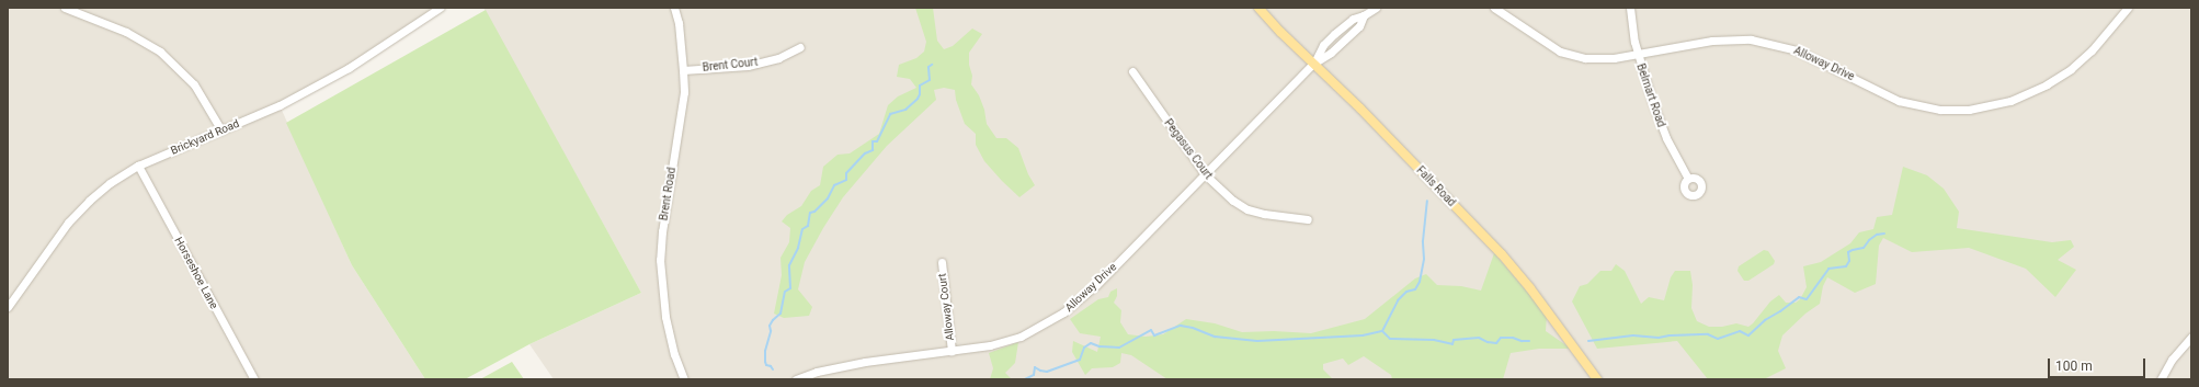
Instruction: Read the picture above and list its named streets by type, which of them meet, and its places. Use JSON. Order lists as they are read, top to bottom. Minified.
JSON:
{"streets":{"main road":["Falls Road"],"street":["Alloway Drive","Brent Court","Belmart Road","Brickyard Road","Pegasus Court","Brent Road","Horseshoe Lane","Alloway Court"]},"crossings":[["Alloway Drive","Belmart Road"],["Alloway Drive","Pegasus Court"],["Alloway Drive","Falls Road"],["Alloway Drive","Alloway Court"],["Brent Court","Brent Road"],["Brickyard Road","Horseshoe Lane"]],"scale_bar":"100 m"}
